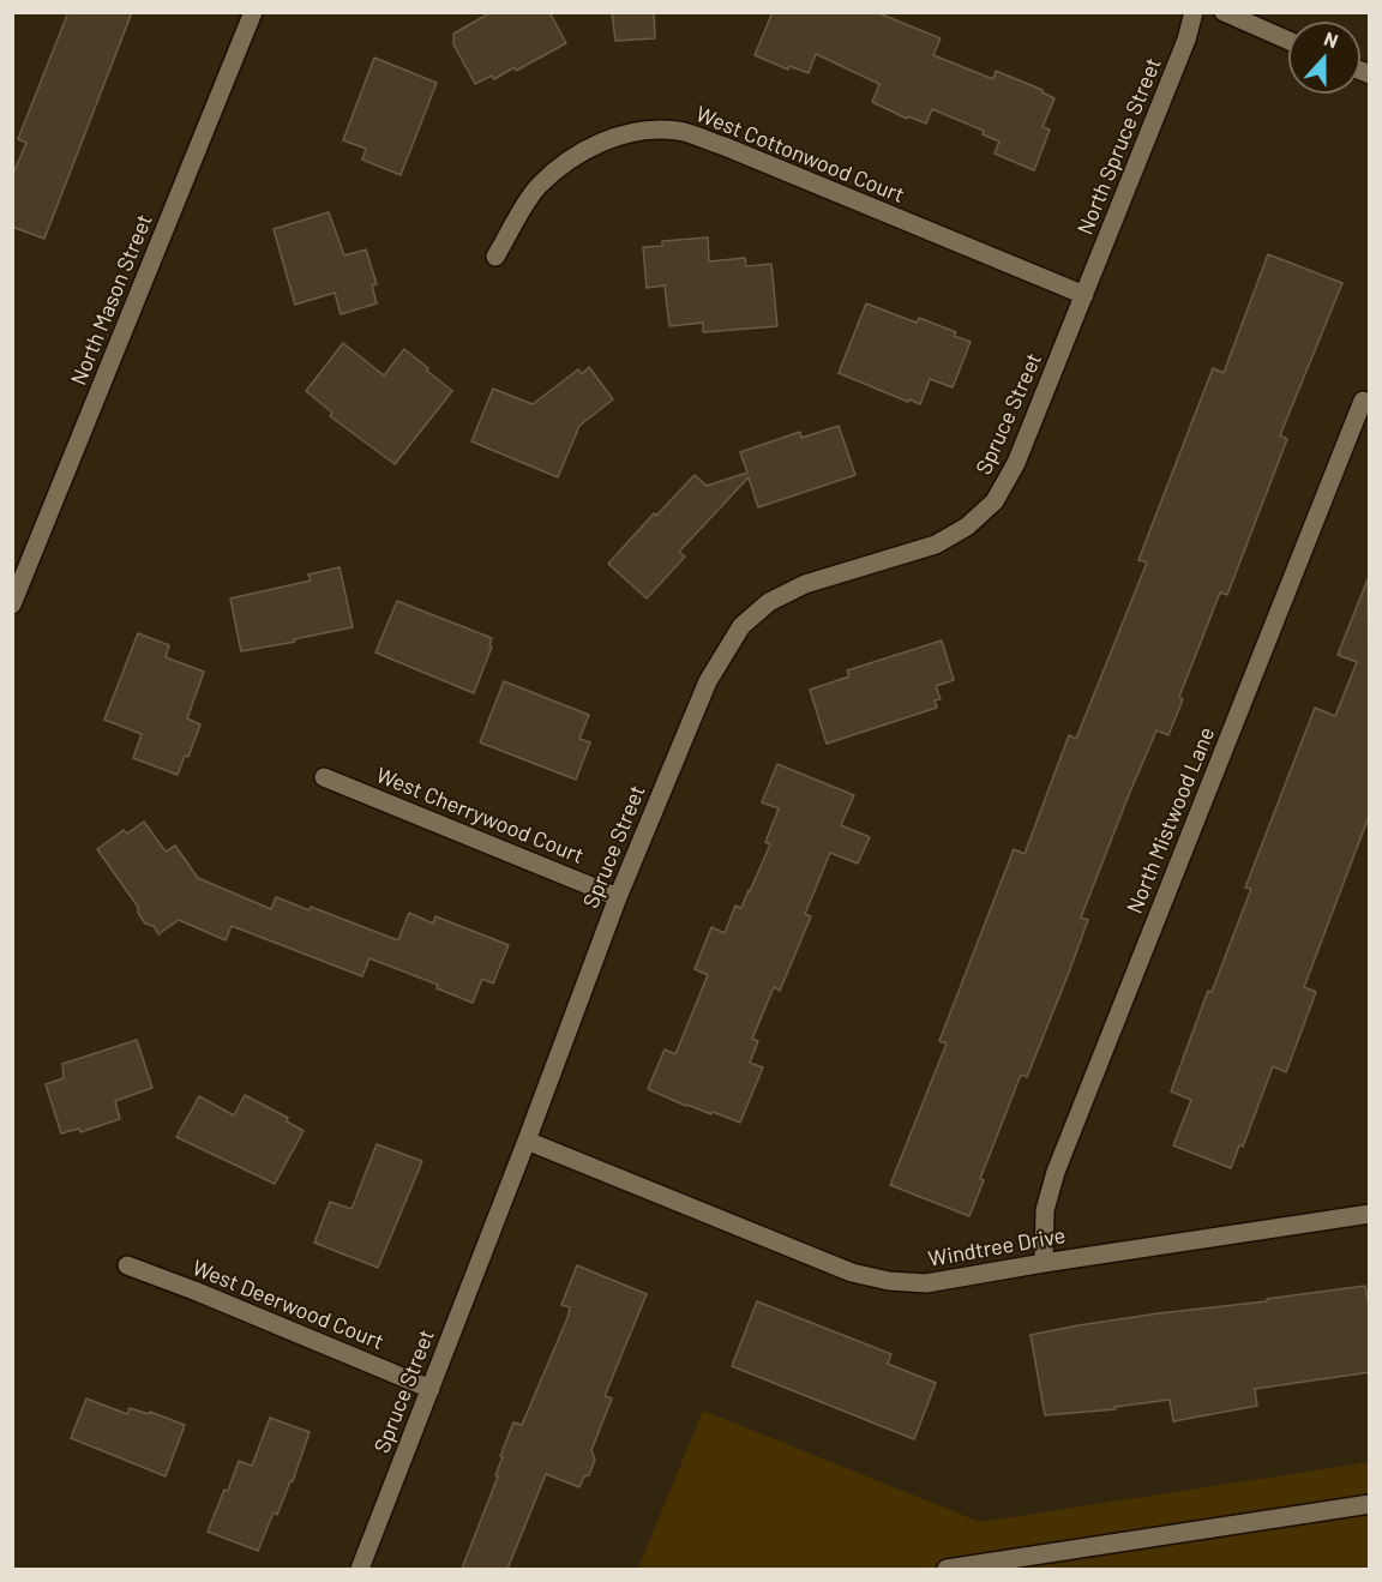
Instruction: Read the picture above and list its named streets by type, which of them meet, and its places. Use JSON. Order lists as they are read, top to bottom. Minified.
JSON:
{"streets":{"street":["North Spruce Street","West Cottonwood Court","North Mason Street","Spruce Street","West Cherrywood Court","North Mistwood Lane","Windtree Drive","West Deerwood Court"]},"crossings":[["North Spruce Street","West Cottonwood Court"],["North Spruce Street","Spruce Street"],["West Cottonwood Court","Spruce Street"],["Spruce Street","West Cherrywood Court"],["Spruce Street","Windtree Drive"],["Spruce Street","West Deerwood Court"],["North Mistwood Lane","Windtree Drive"]],"north":"top"}
